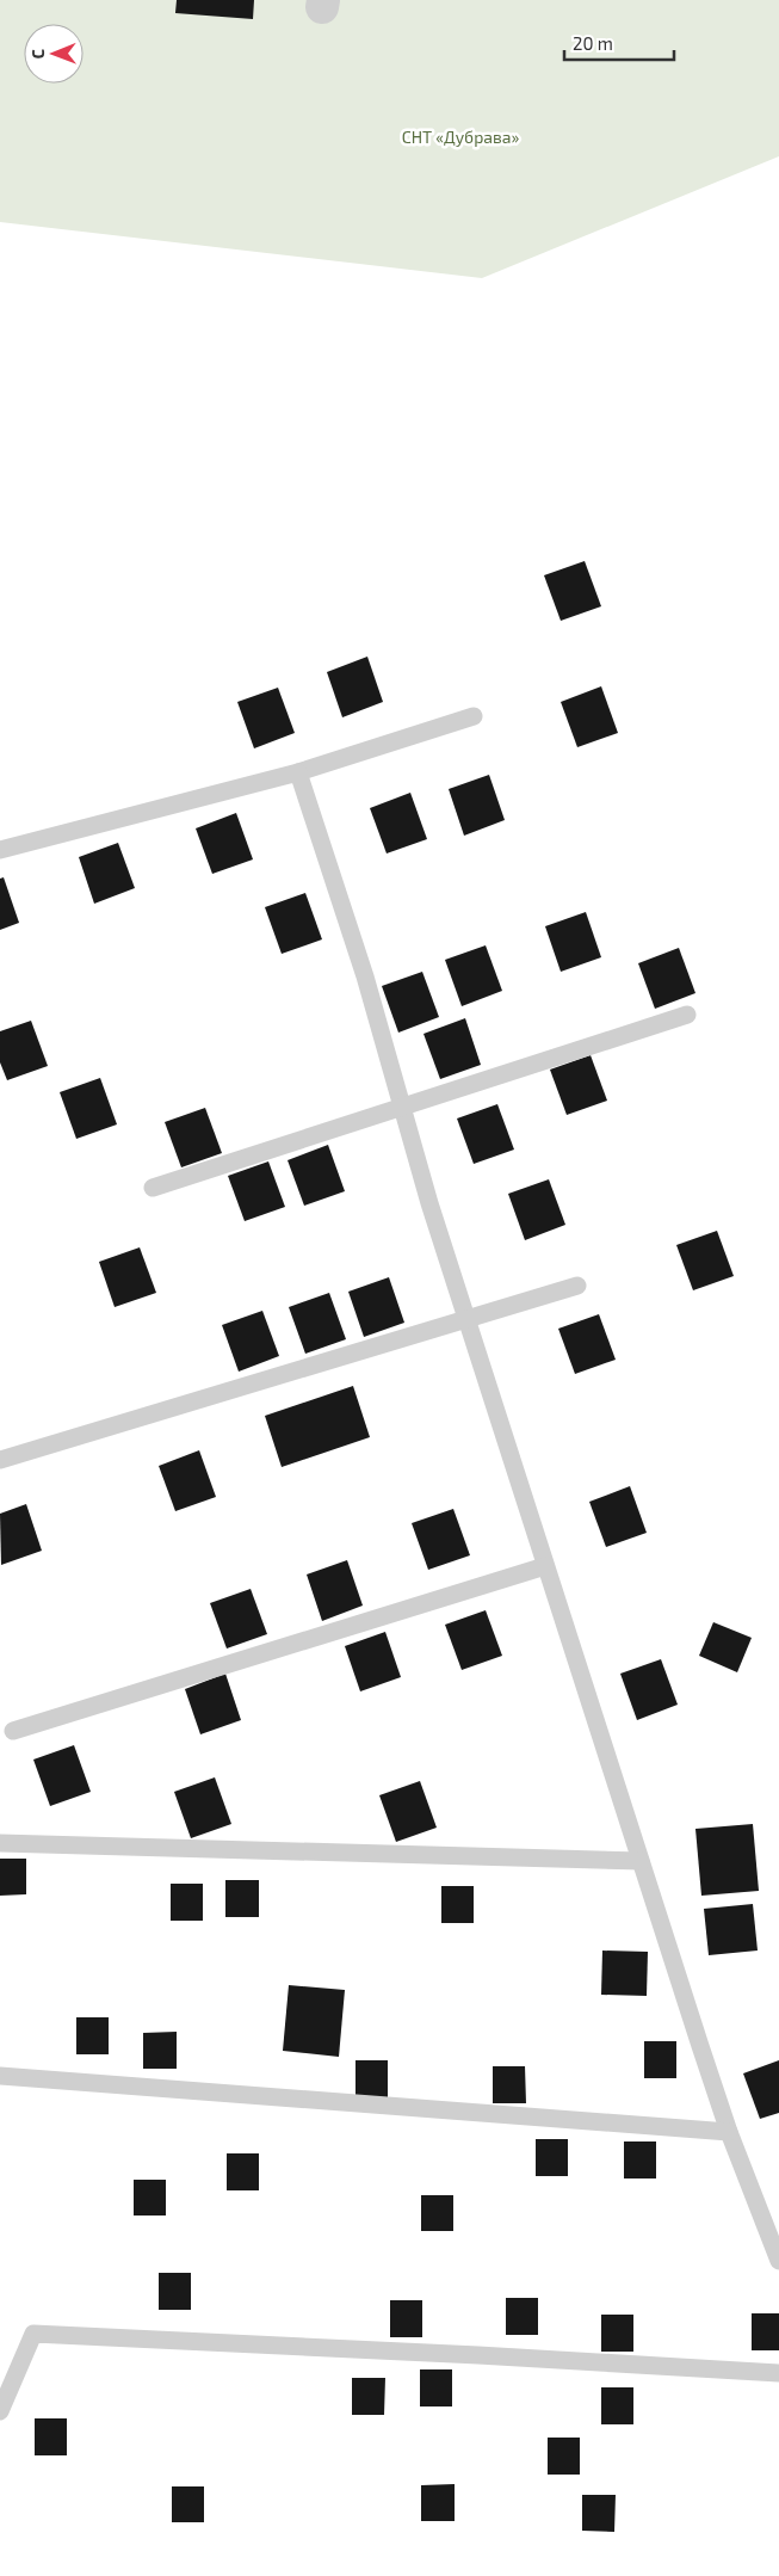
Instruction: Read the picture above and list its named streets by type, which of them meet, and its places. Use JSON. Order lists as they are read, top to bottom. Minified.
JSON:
{"parks":["СНТ «Дубрава»"],"scale_bar":"20 m","north":"left"}
